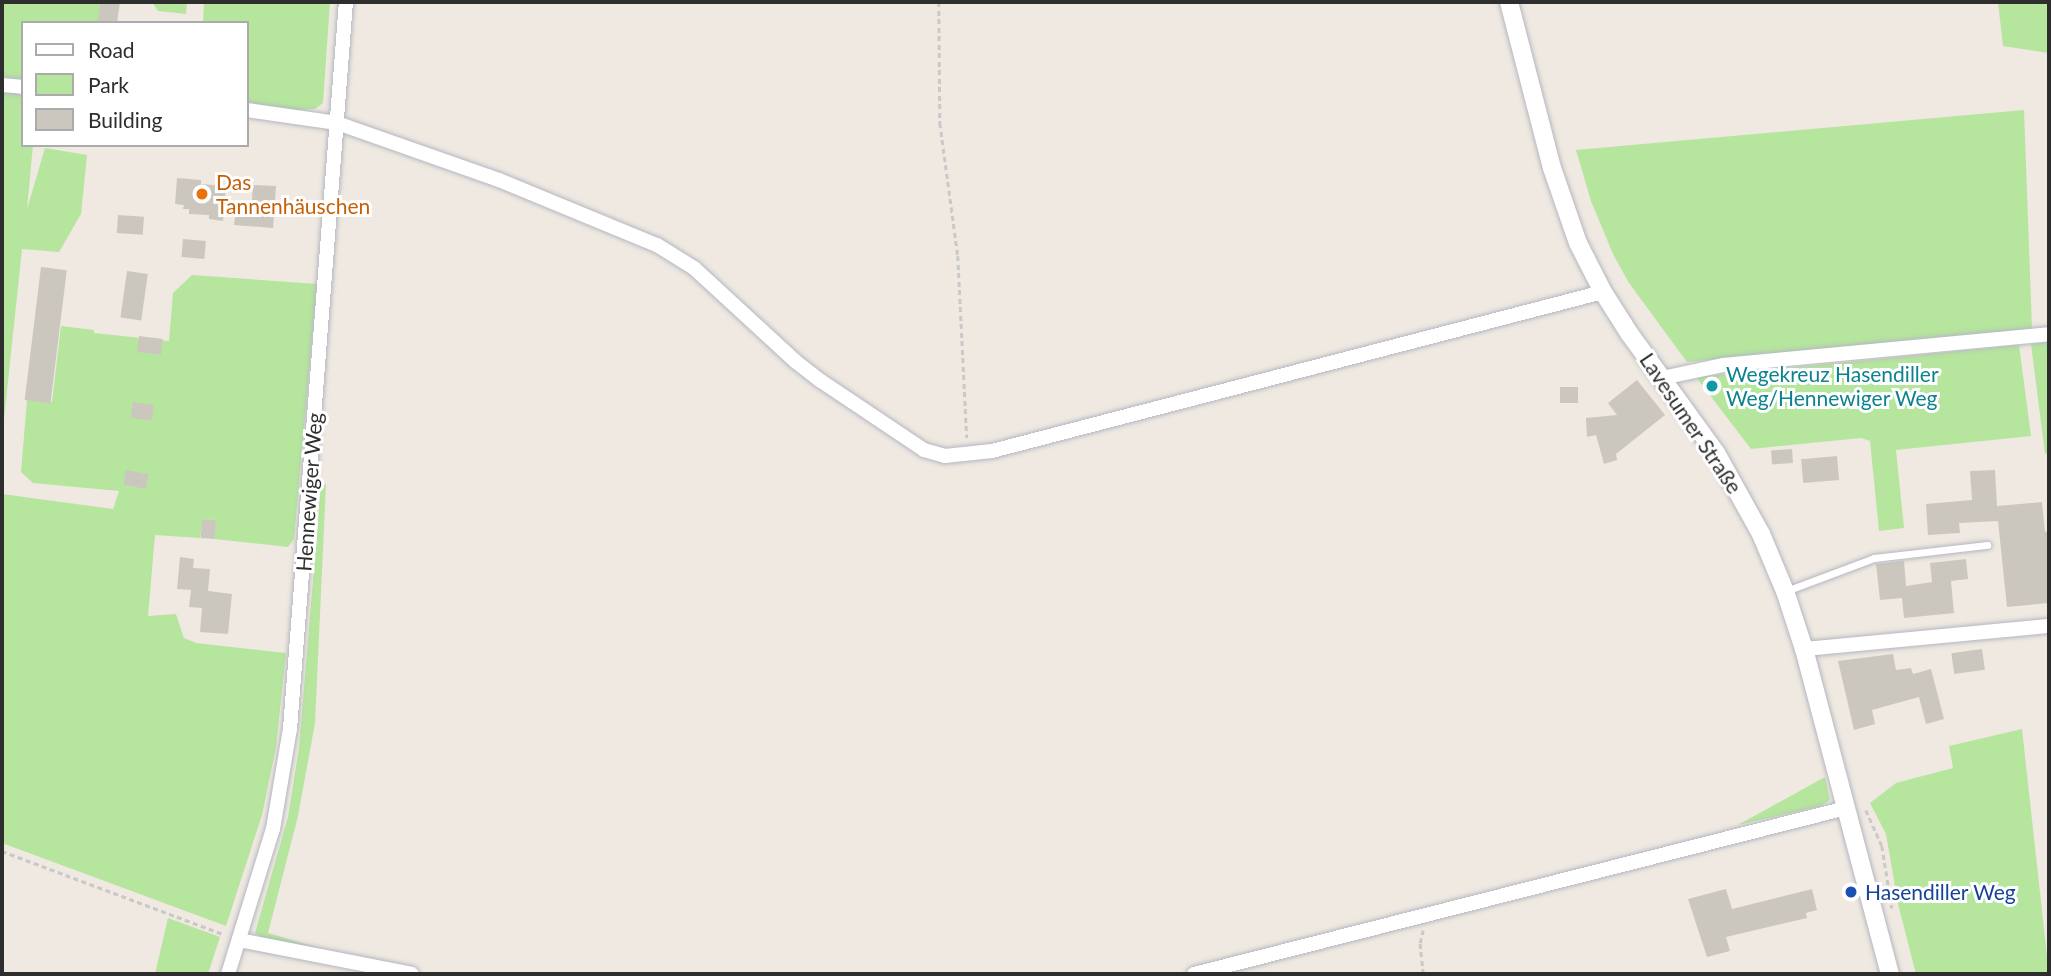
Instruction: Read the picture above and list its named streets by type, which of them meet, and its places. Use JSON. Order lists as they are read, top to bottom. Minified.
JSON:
{"streets":{"street":["Lavesumer Straße","Hennewiger Weg"]},"places":["Das Tannenhäuschen","Wegekreuz Hasendiller Weg/Hennewiger Weg","Hasendiller Weg"],"legend":["Road","Park","Building"]}
